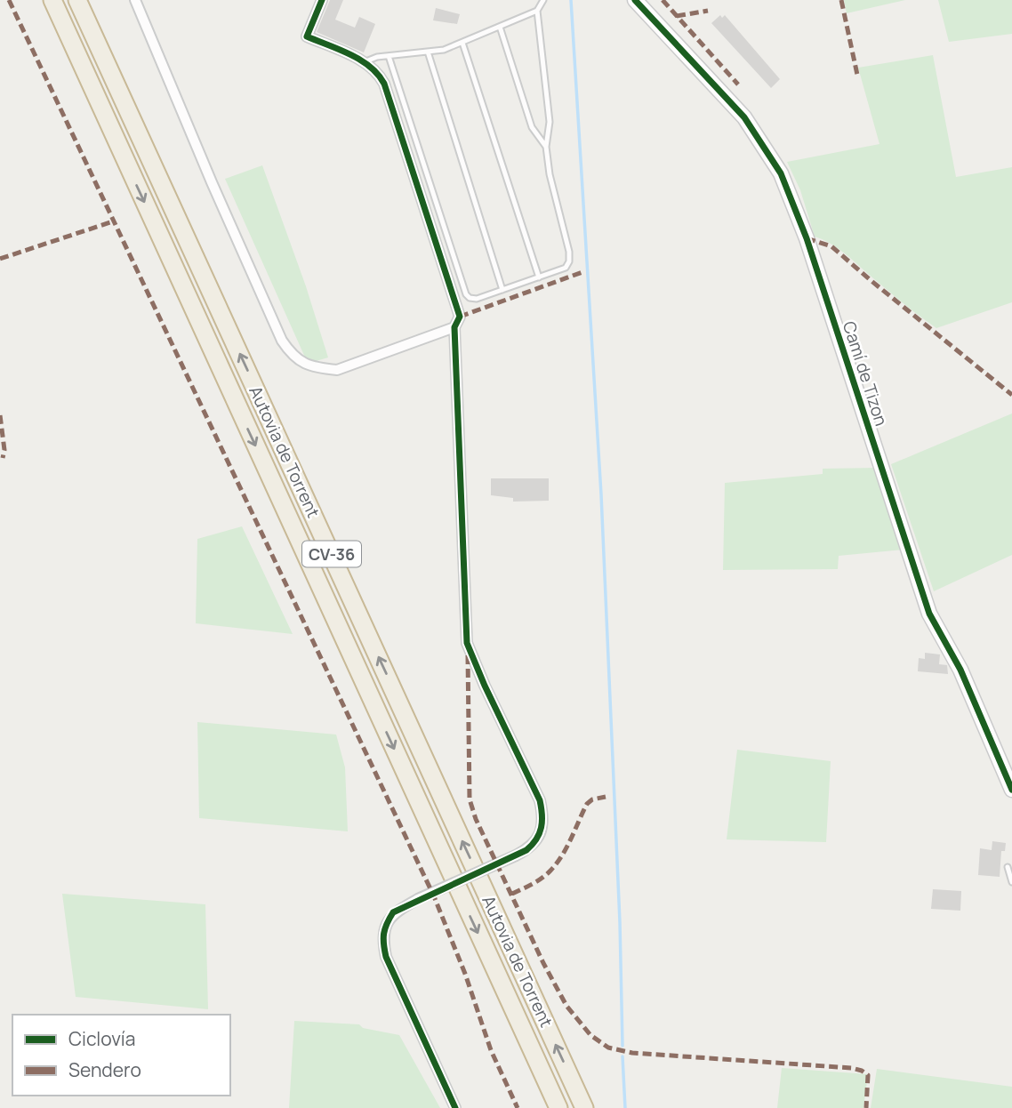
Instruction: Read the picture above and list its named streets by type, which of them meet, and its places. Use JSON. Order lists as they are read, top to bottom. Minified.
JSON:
{"streets":{"highway":["Autovia de Torrent","CV-36"],"street":["Camí de Tizon"]},"legend":["Ciclovía","Sendero"]}
